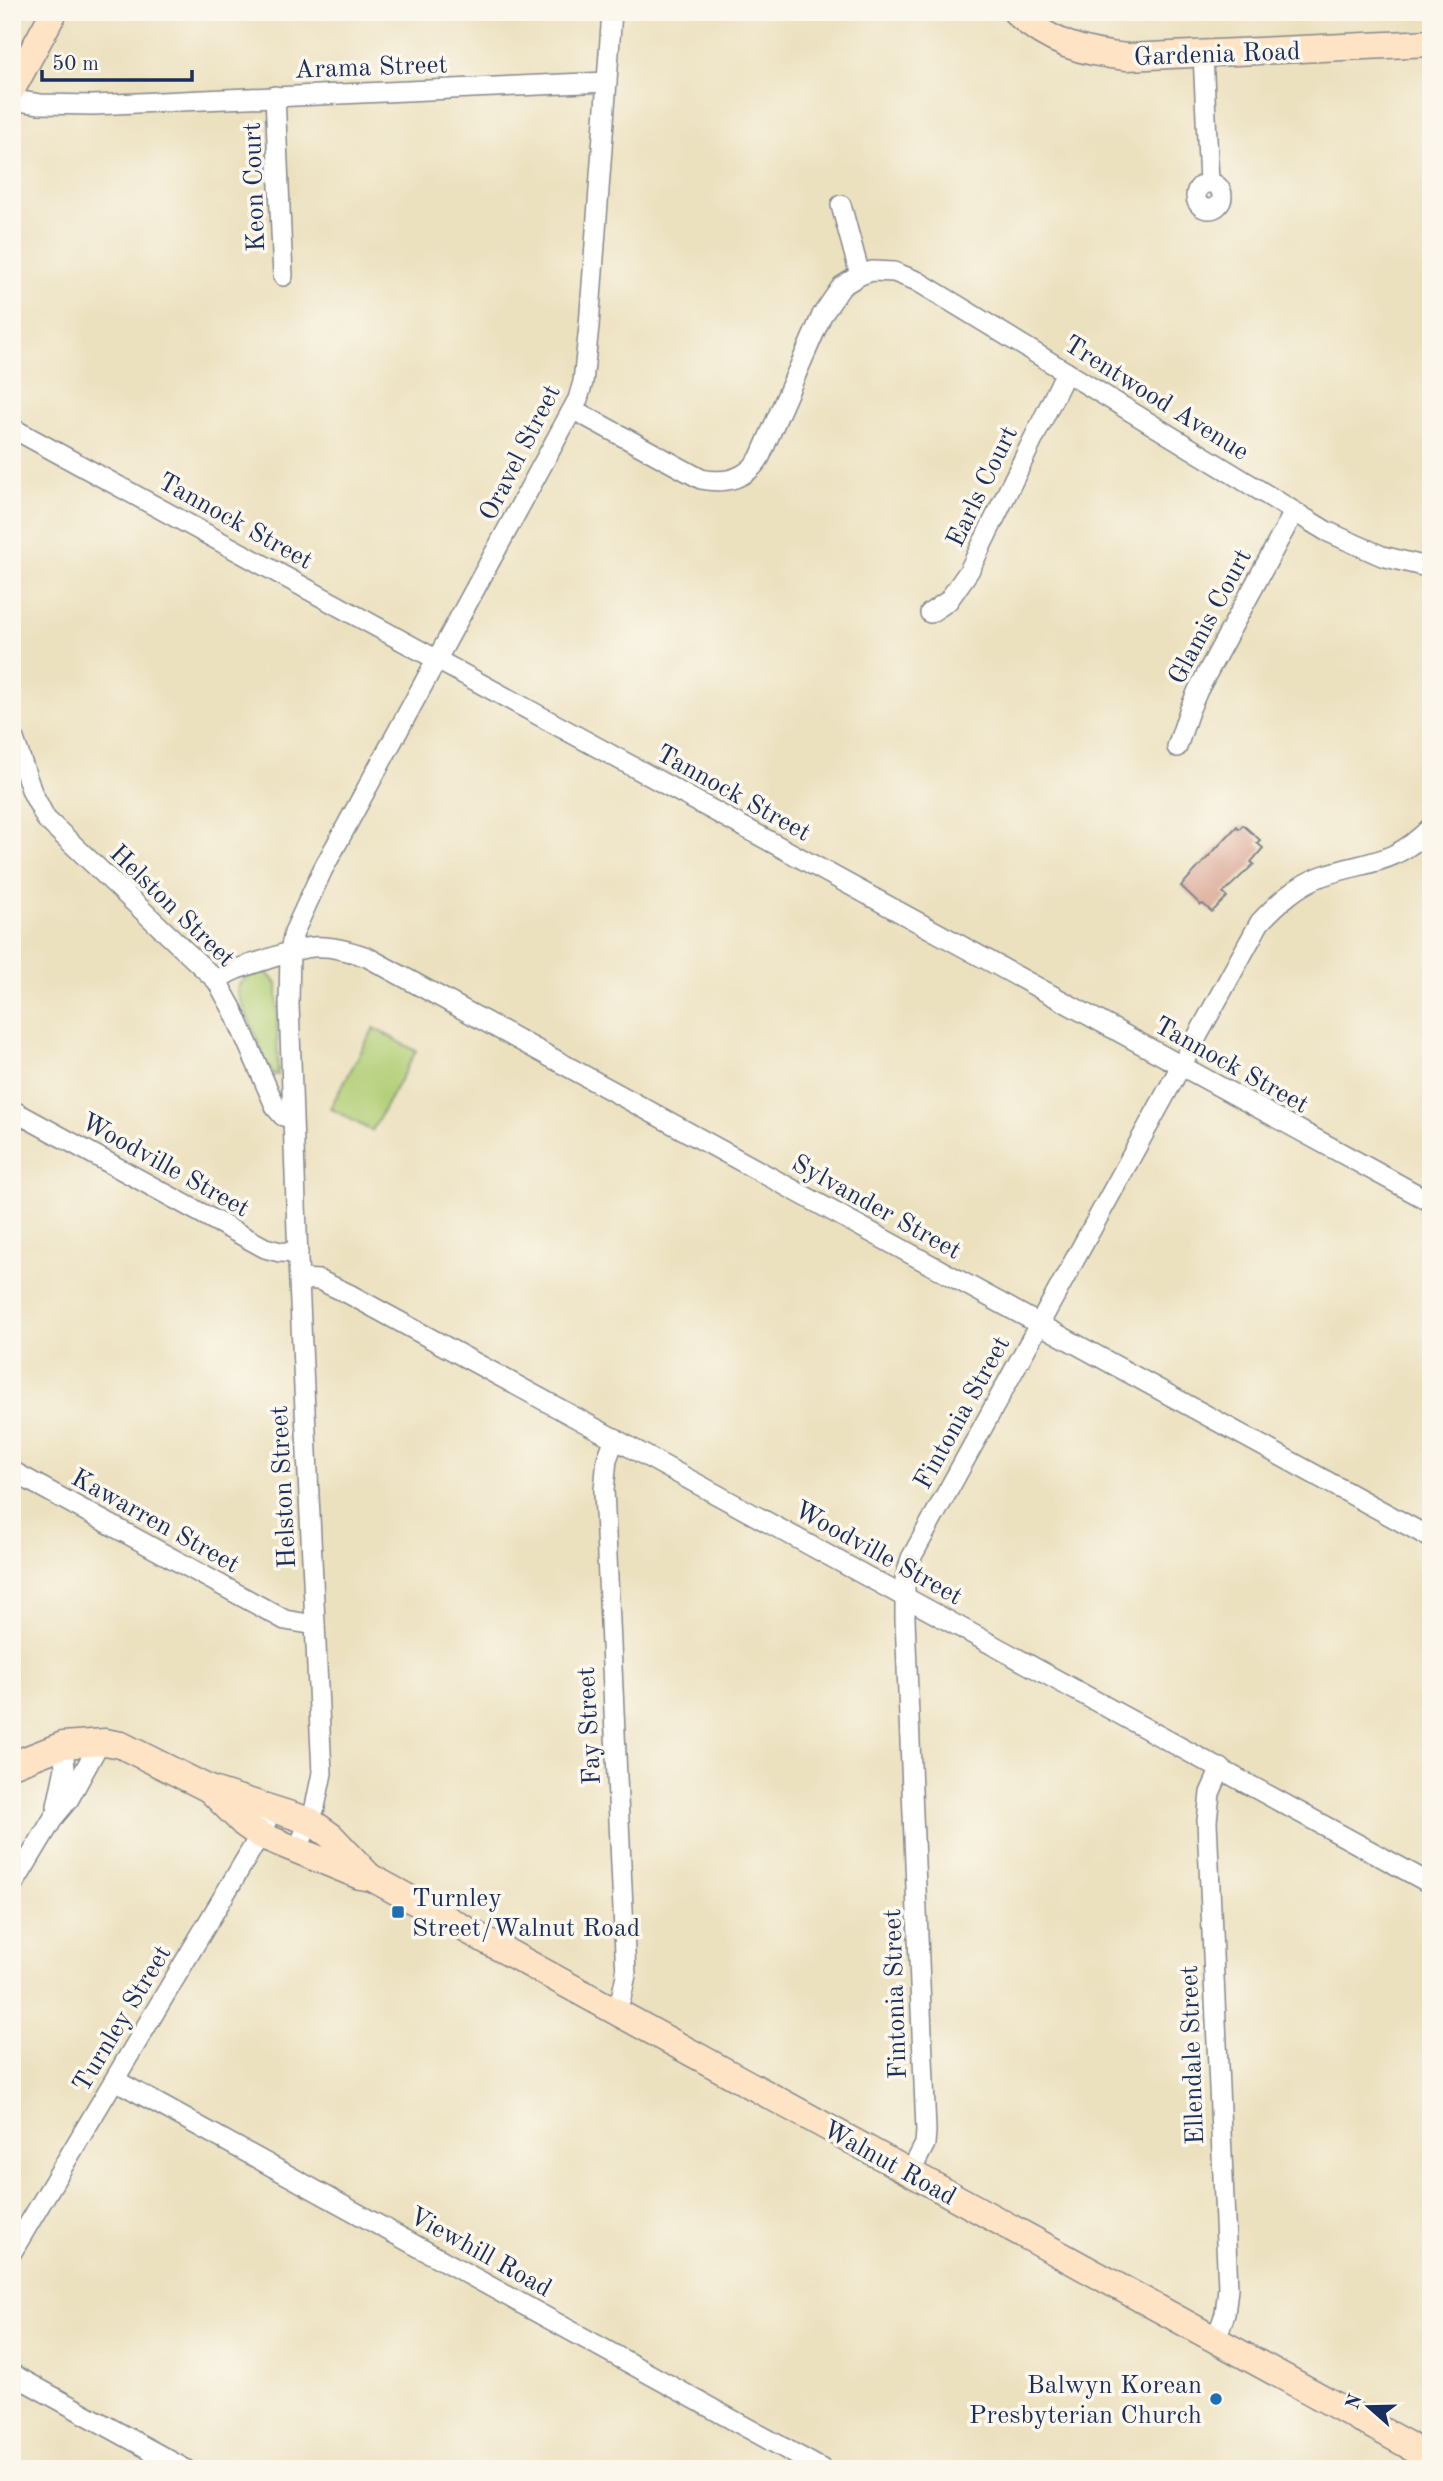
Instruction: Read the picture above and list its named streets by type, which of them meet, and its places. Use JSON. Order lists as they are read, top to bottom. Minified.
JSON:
{"streets":{"street":["Gardenia Road","Arama Street","Keon Court","Trentwood Avenue","Oravel Street","Earls Court","Tannock Street","Glamis Court","Helston Street","Woodville Street","Sylvander Street","Fintonia Street","Kawarren Street","Fay Street","Turnley Street","Ellendale Street","Walnut Road","Viewhill Road"]},"crossings":[["Arama Street","Keon Court"],["Arama Street","Oravel Street"],["Trentwood Avenue","Earls Court"],["Trentwood Avenue","Glamis Court"],["Oravel Street","Tannock Street"],["Oravel Street","Helston Street"],["Tannock Street","Fintonia Street"],["Helston Street","Woodville Street"],["Helston Street","Sylvander Street"],["Helston Street","Kawarren Street"],["Helston Street","Walnut Road"],["Woodville Street","Fintonia Street"],["Woodville Street","Fay Street"],["Woodville Street","Ellendale Street"],["Sylvander Street","Fintonia Street"],["Fintonia Street","Walnut Road"],["Fay Street","Walnut Road"],["Turnley Street","Walnut Road"],["Turnley Street","Viewhill Road"],["Ellendale Street","Walnut Road"]],"places":{"transit":["Turnley Street/Walnut Road"],"other":["Balwyn Korean Presbyterian Church"]},"scale_bar":"50 m","north":"left"}
